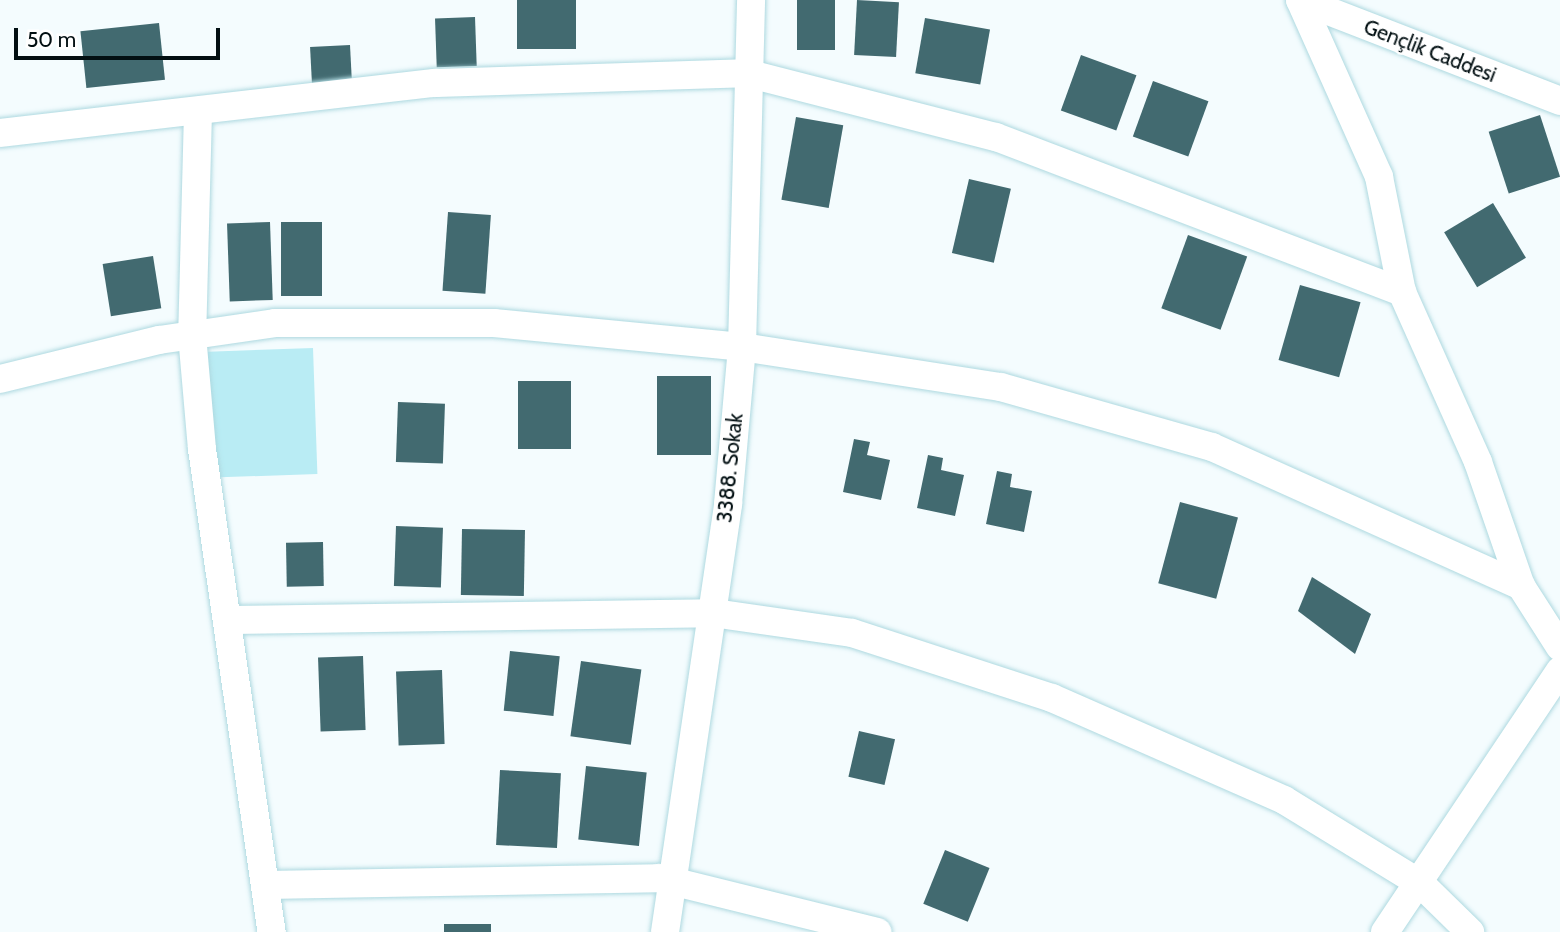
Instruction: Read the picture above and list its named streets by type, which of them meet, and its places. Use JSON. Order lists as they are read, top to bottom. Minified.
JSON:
{"streets":{"street":["Gençlik Caddesi","3388. Sokak"]},"scale_bar":"50 m"}
